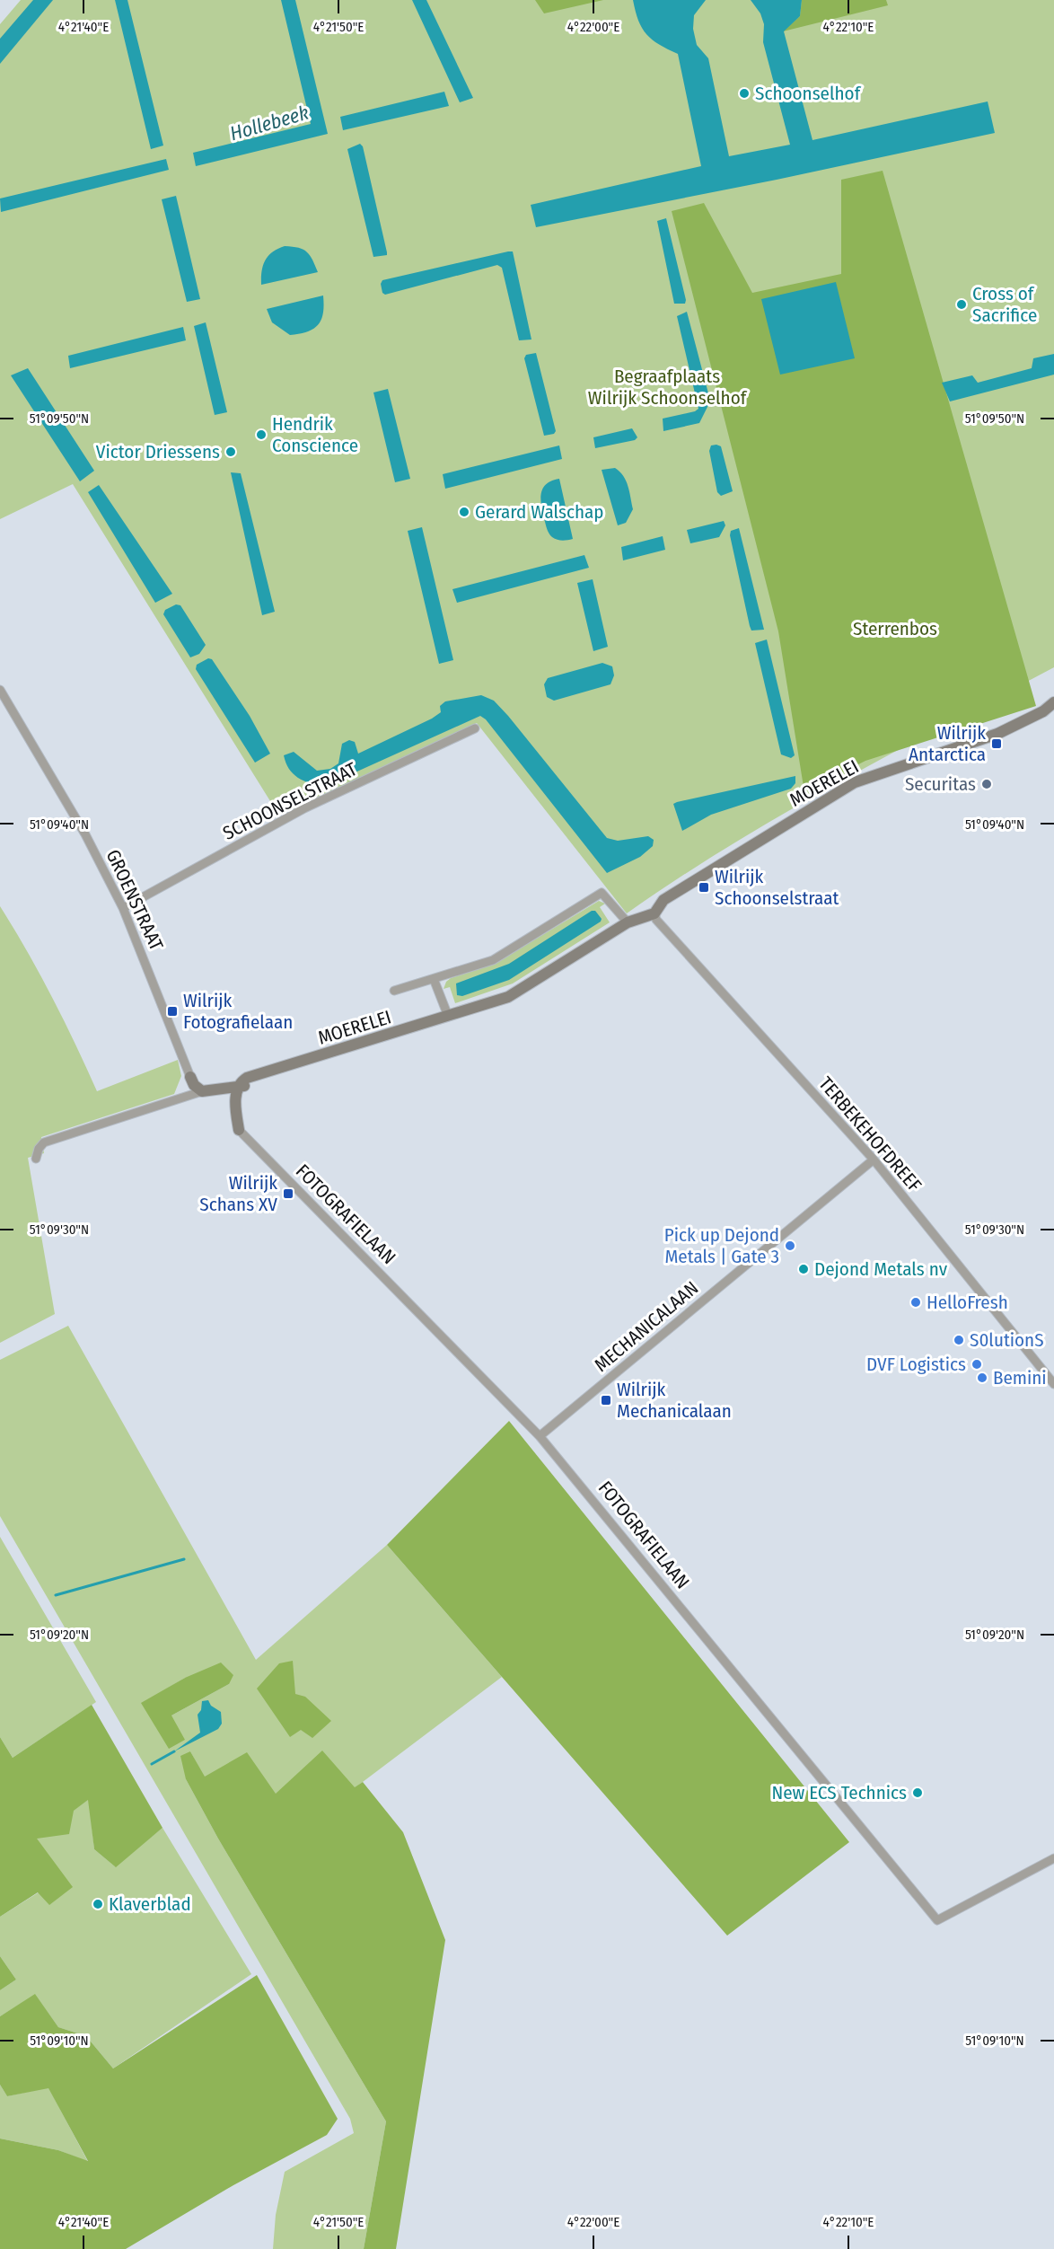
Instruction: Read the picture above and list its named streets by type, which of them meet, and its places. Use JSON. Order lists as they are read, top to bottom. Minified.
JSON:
{"streets":{"street":["MOERELEI","SCHOONSELSTRAAT","GROENSTRAAT","TERBEKEHOFDREEF","FOTOGRAFIELAAN","MECHANICALAAN"]},"crossings":[["MOERELEI","TERBEKEHOFDREEF"],["MOERELEI","FOTOGRAFIELAAN"],["SCHOONSELSTRAAT","GROENSTRAAT"],["TERBEKEHOFDREEF","MECHANICALAAN"],["FOTOGRAFIELAAN","MECHANICALAAN"]],"water":["Hollebeek"],"parks":["Begraafplaats Wilrijk Schoonselhof","Sterrenbos"],"places":{"other":["Schoonselhof","Cross of Sacrifice","Hendrik Conscience","Victor Driessens","Gerard Walschap","Securitas","Pick up Dejond Metals | Gate 3","Dejond Metals nv","HelloFresh","S0lutionS","DVF Logistics","Bemini","New ECS Technics","Klaverblad"],"transit":["Wilrijk Antarctica","Wilrijk Schoonselstraat","Wilrijk Fotografielaan","Wilrijk Schans XV","Wilrijk Mechanicalaan"]},"coordinates":["4°21'40\"E","4°21'50\"E","4°22'00\"E","4°22'10\"E","51°09'50\"N","51°09'40\"N","51°09'30\"N","51°09'20\"N","51°09'10\"N"]}
